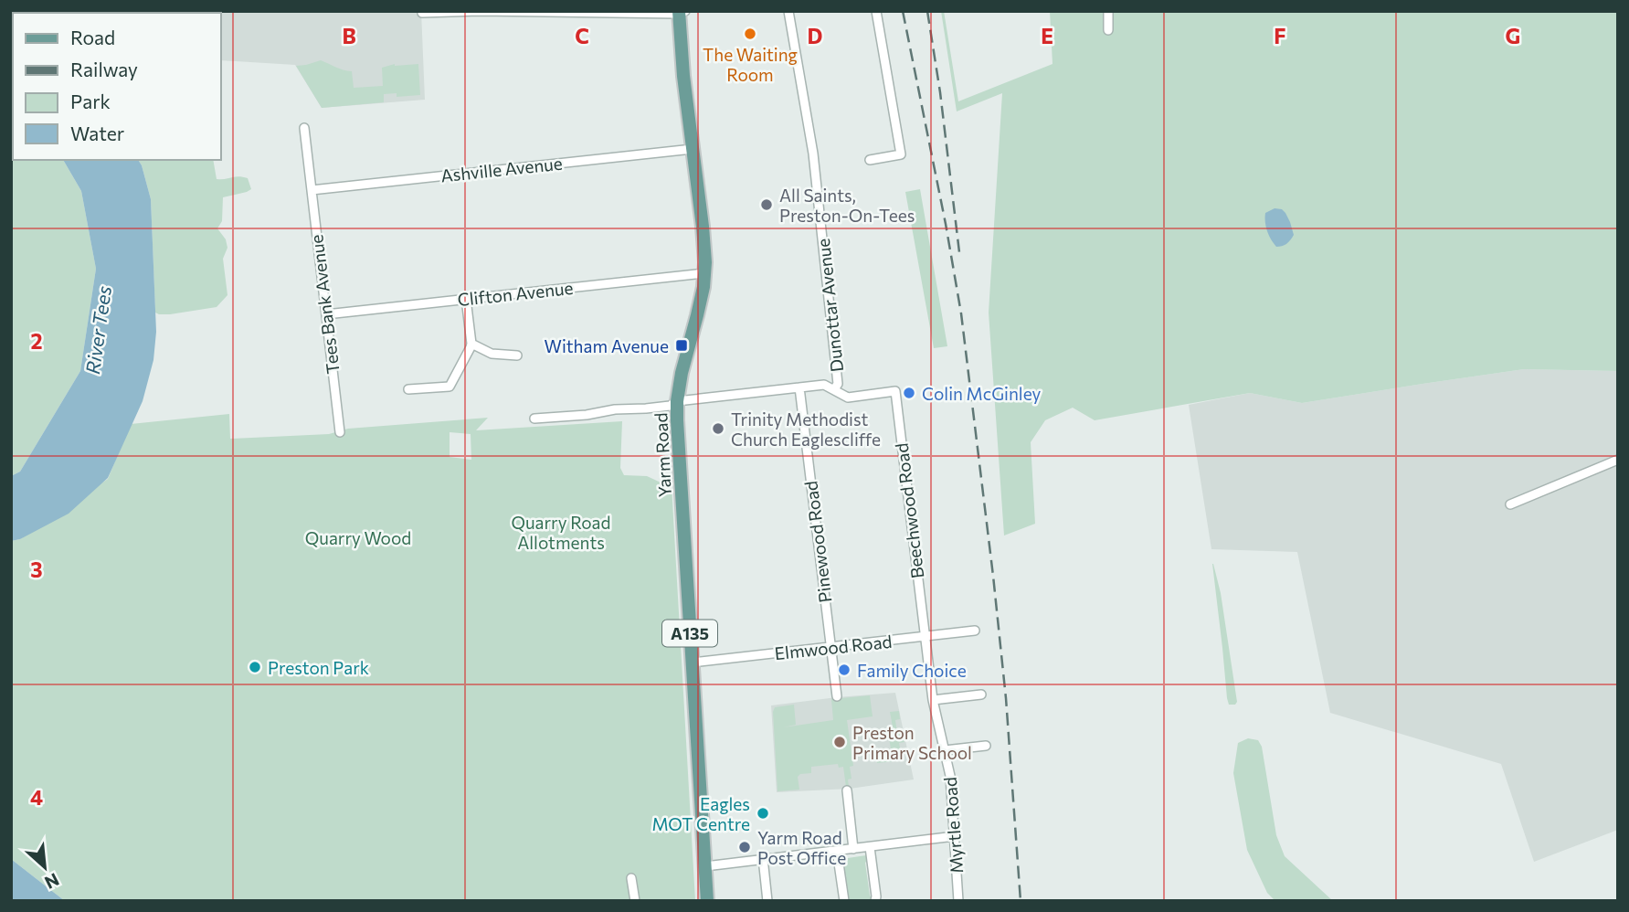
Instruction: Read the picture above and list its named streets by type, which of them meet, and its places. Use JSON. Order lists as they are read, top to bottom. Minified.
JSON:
{"streets":{"main road":["Yarm Road","A135"],"street":["Ashville Avenue","Clifton Avenue","Tees Bank Avenue","Dunottar Avenue","Beechwood Road","Pinewood Road","Elmwood Road","Myrtle Road"]},"crossings":[["Ashville Avenue","Tees Bank Avenue"],["Ashville Avenue","Yarm Road"],["Clifton Avenue","Tees Bank Avenue"],["Clifton Avenue","Yarm Road"],["Dunottar Avenue","Beechwood Road"],["Yarm Road","Elmwood Road"],["Beechwood Road","Elmwood Road"],["Beechwood Road","Myrtle Road"],["Pinewood Road","Elmwood Road"],["Elmwood Road","Myrtle Road"]],"water":["River Tees"],"parks":["Quarry Road Allotments","Quarry Wood"],"places":{"other":["The Waiting Room","All Saints, Preston-On-Tees","Colin McGinley","Trinity Methodist Church Eaglescliffe","Preston Park","Family Choice","Preston Primary School","Eagles MOT Centre","Yarm Road Post Office"],"transit":["Witham Avenue"]},"legend":["Road","Railway","Park","Water"],"north":"bottom right","grid":{"columns":["B","C","D","E","F","G"],"rows":["2","3","4"]}}
